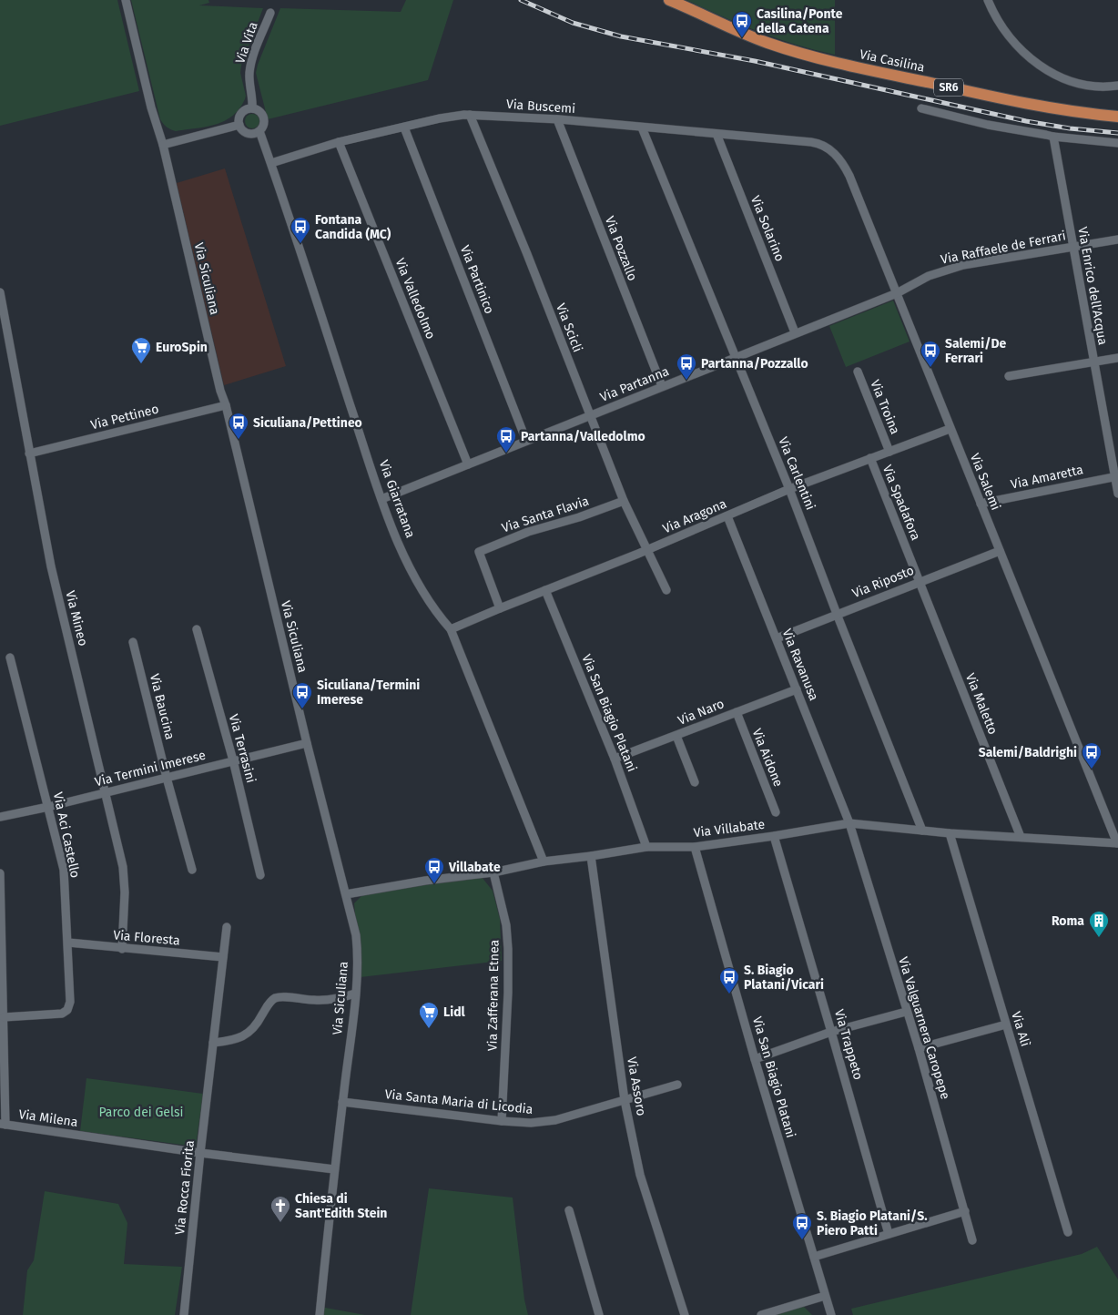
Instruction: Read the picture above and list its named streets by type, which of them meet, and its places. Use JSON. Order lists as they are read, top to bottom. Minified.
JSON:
{"streets":{"main road":["Via Casilina","SR6"],"street":["Via Vita","Via Buscemi","Via Solarino","Via Raffaele de Ferrari","Via Pozzallo","Via Siculiana","Via Partinico","Via Enrico dell'Acqua","Via Valledolmo","Via Scicli","Via Partanna","Via Troina","Via Pettineo","Via Carlentini","Via Amaretta","Via Salemi","Via Giarratana","Via Spadafora","Via Santa Flavia","Via Aragona","Via Riposto","Via Mineo","Via Ravanusa","Via Maletto","Via Baucina","Via Naro","Via San Biagio Platani","Via Terrasini","Via Aidone","Via Termini Imerese","Via Villabate","Via Aci Castello","Via Floresta","Via Zafferana Etnea","Via Valguarnera Caropepe","Via Alì","Via Trappeto","Via Assoro","Via Santa Maria di Licodia","Via Milena","Via Rocca Fiorita"]},"crossings":[["Via Vita","Via Giarratana"],["Via Buscemi","Via Solarino"],["Via Buscemi","Via Pozzallo"],["Via Buscemi","Via Partinico"],["Via Buscemi","Via Valledolmo"],["Via Buscemi","Via Scicli"],["Via Buscemi","Via Carlentini"],["Via Buscemi","Via Salemi"],["Via Buscemi","Via Giarratana"],["Via Solarino","Via Partanna"],["Via Raffaele de Ferrari","Via Enrico dell'Acqua"],["Via Raffaele de Ferrari","Via Partanna"],["Via Raffaele de Ferrari","Via Salemi"],["Via Pozzallo","Via Partanna"],["Via Siculiana","Via Pettineo"],["Via Siculiana","Via Termini Imerese"],["Via Siculiana","Via Villabate"],["Via Siculiana","Via Santa Maria di Licodia"],["Via Siculiana","Via Milena"],["Via Partinico","Via Partanna"],["Via Enrico dell'Acqua","Via Amaretta"],["Via Valledolmo","Via Partanna"],["Via Scicli","Via Partanna"],["Via Scicli","Via Santa Flavia"],["Via Scicli","Via Aragona"],["Via Partanna","Via Carlentini"],["Via Partanna","Via Salemi"],["Via Partanna","Via Giarratana"],["Via Troina","Via Aragona"],["Via Pettineo","Via Mineo"],["Via Carlentini","Via Aragona"],["Via Carlentini","Via Riposto"],["Via Carlentini","Via Villabate"],["Via Amaretta","Via Salemi"],["Via Salemi","Via Aragona"],["Via Salemi","Via Riposto"],["Via Salemi","Via Villabate"],["Via Giarratana","Via Aragona"],["Via Giarratana","Via Villabate"],["Via Spadafora","Via Aragona"],["Via Spadafora","Via Riposto"],["Via Spadafora","Via Maletto"],["Via Santa Flavia","Via Aragona"],["Via Aragona","Via Ravanusa"],["Via Aragona","Via San Biagio Platani"],["Via Riposto","Via Ravanusa"],["Via Riposto","Via Maletto"],["Via Mineo","Via Termini Imerese"],["Via Mineo","Via Floresta"],["Via Ravanusa","Via Naro"],["Via Ravanusa","Via Villabate"],["Via Ravanusa","Via Valguarnera Caropepe"],["Via Maletto","Via Villabate"],["Via Baucina","Via Termini Imerese"],["Via Naro","Via San Biagio Platani"],["Via Naro","Via Aidone"],["Via San Biagio Platani","Via Villabate"],["Via Terrasini","Via Termini Imerese"],["Via Termini Imerese","Via Aci Castello"],["Via Villabate","Via Zafferana Etnea"],["Via Villabate","Via Valguarnera Caropepe"],["Via Villabate","Via Alì"],["Via Villabate","Via Trappeto"],["Via Villabate","Via Assoro"],["Via Aci Castello","Via Floresta"],["Via Floresta","Via Rocca Fiorita"],["Via Zafferana Etnea","Via Santa Maria di Licodia"],["Via Assoro","Via Santa Maria di Licodia"],["Via Milena","Via Rocca Fiorita"]],"parks":["Parco dei Gelsi"],"places":{"bus stop":["Casilina/Ponte della Catena","Fontana Candida (MC)","Salemi/De Ferrari","Partanna/Pozzallo","Siculiana/Pettineo","Partanna/Valledolmo","Siculiana/Termini Imerese","Salemi/Baldrighi","Villabate","S. Biagio Platani/Vicari","S. Biagio Platani/S. Piero Patti"],"supermarket":["EuroSpin","Lidl"],"building":["Roma"],"church":["Chiesa di Sant'Edith Stein"]}}
